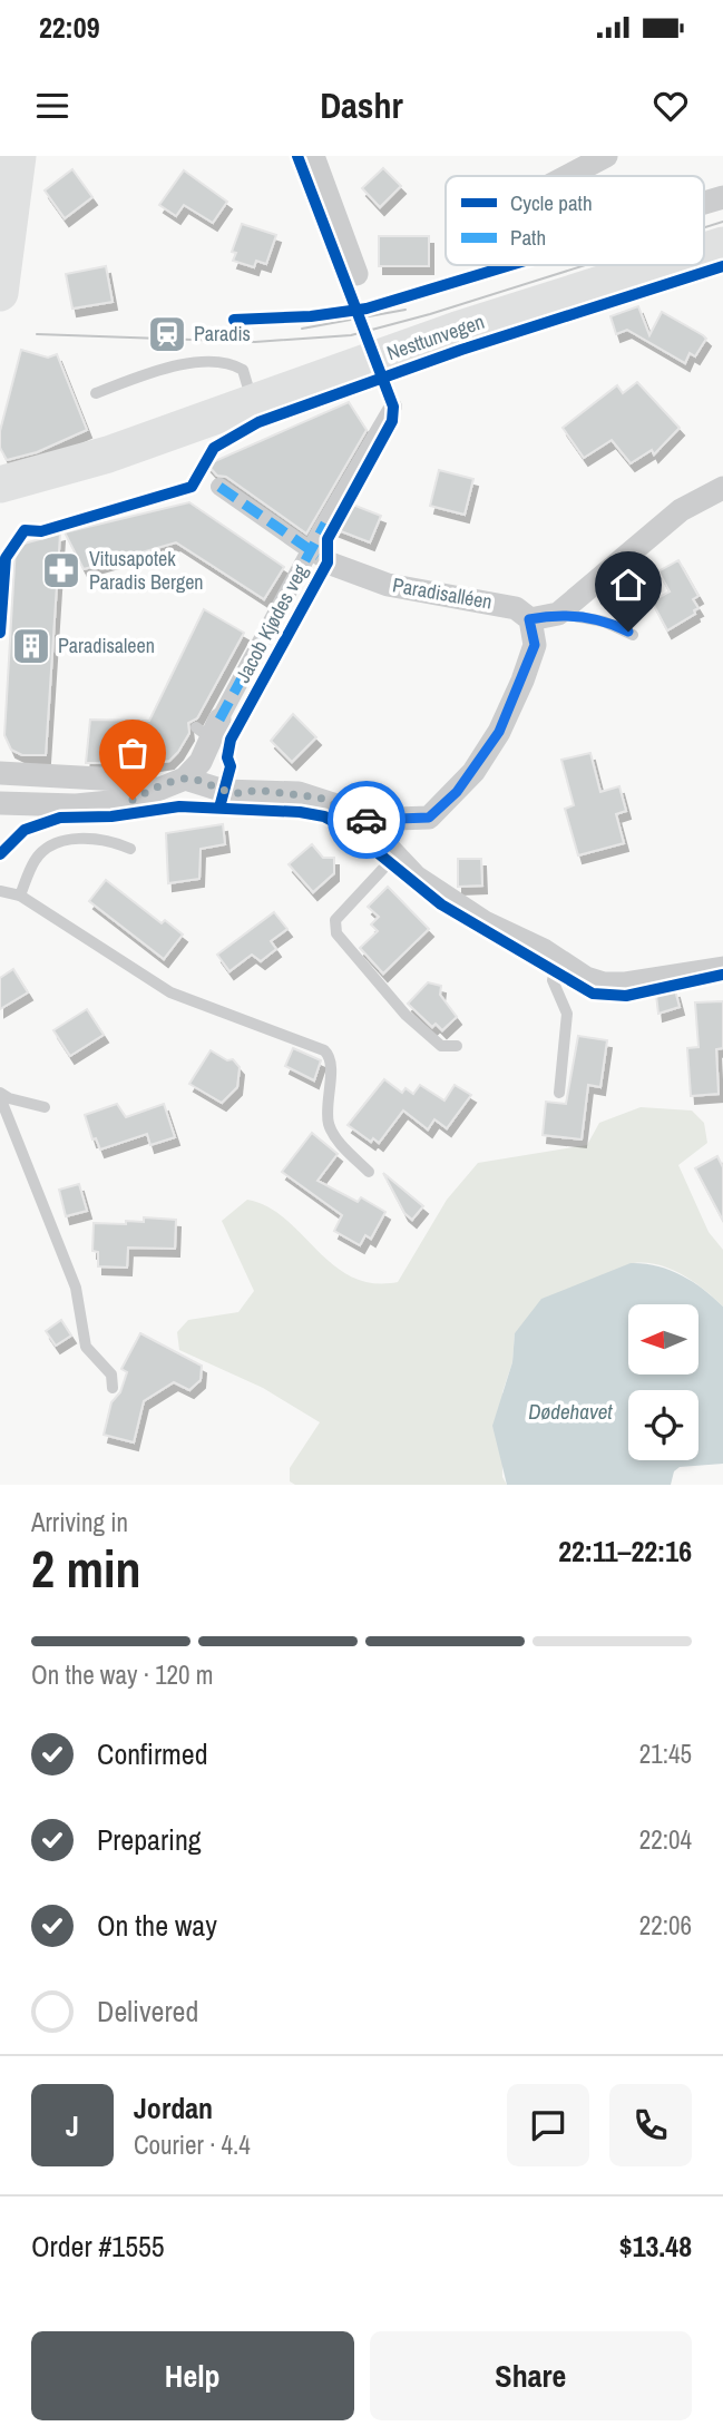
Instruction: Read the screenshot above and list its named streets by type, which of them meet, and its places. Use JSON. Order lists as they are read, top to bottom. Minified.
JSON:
{"streets":{"main road":["Nesttunvegen"],"street":["Paradisalléen","Jacob Kjødes veg"]},"crossings":[["Paradisalléen","Jacob Kjødes veg"]],"water":["Dødehavet"],"places":{"station":["Paradis"],"pharmacy":["Vitusapotek Paradis Bergen"],"building":["Paradisaleen"]},"legend":["Cycle path","Path"],"north":"left","page":{"status":"22:09","header":"Dashr","heading":["2 min","Arriving in","22:11–22:16"],"panel":["Jordan","Courier · 4.4","Order #1555","$13.48"],"bar":"On the way · 120 m","list":[["Confirmed","21:45"],["Preparing","22:04"],["On the way","22:06"],"Delivered"],"round":"J","buttons":["Help","Share"]}}
